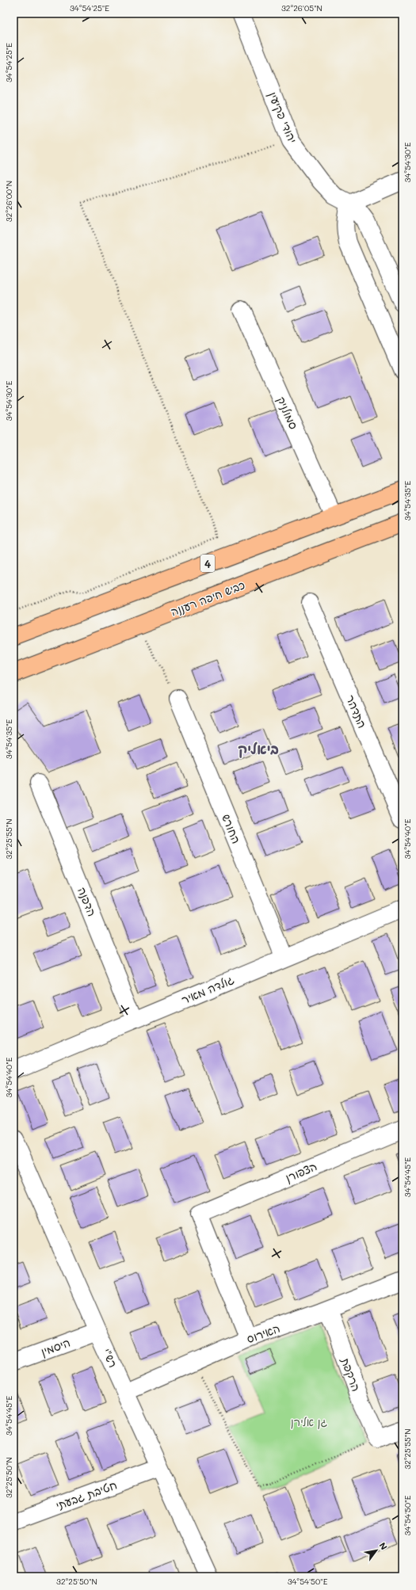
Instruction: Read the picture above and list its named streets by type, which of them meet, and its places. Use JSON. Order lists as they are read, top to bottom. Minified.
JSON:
{"streets":{"highway":["4","כביש חיפה רעננה"],"street":["יהודי פקיעין","סמולניק","התדהר","החורש","הדפנה","גולדה מאיר","הצפורן","האירוס","היסמין","רש\"י","הרקפת","חטיבת גבעתי"]},"crossings":[["סמולניק","4"],["החורש","גולדה מאיר"],["הדפנה","גולדה מאיר"],["הצפורן","האירוס"],["האירוס","רש\"י"],["האירוס","הרקפת"],["היסמין","רש\"י"],["רש\"י","חטיבת גבעתי"]],"districts":["ביאליק"],"parks":["גן אלירן"],"north":"top right","coordinates":["34°54'25\"E","32°26'05\"N","34°54'30\"E","32°26'00\"N","34°54'35\"E","34°54'40\"E","32°25'55\"N","34°54'45\"E","32°25'50\"N","34°54'50\"E"]}
